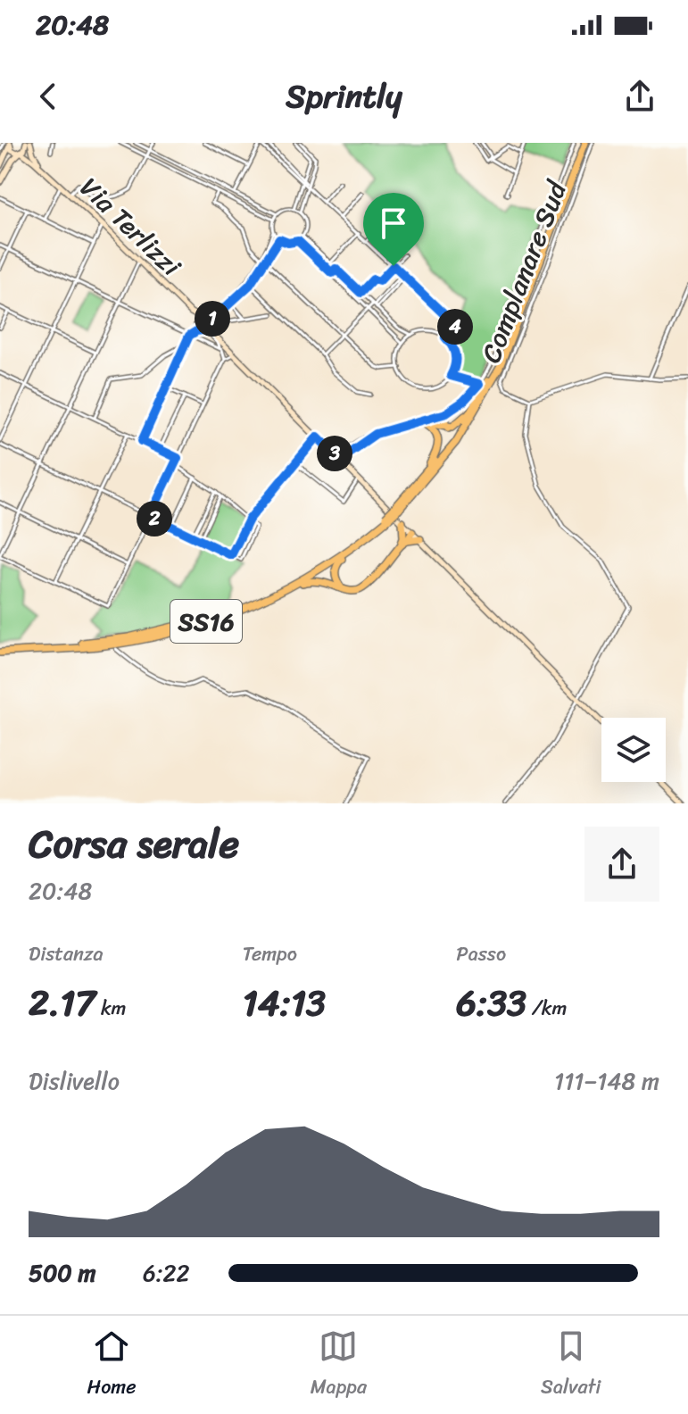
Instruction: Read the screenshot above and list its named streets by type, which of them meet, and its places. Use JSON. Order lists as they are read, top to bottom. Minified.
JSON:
{"streets":{"highway":["SS16"],"main road":["Via Terlizzi"],"street":["Complanare Sud"]},"page":{"status":"20:48","header":"Sprintly","pins":["1","4","3","2"],"heading":["Corsa serale","20:48"],"stats":[["Distanza","2.17 km"],["Tempo","14:13"],["Passo","6:33 /km"]],"chart":["Dislivello","111–148 m"],"list":[{"name":"500 m","note":"6:22"}],"tabs":["Home","Mappa","Salvati"]}}
